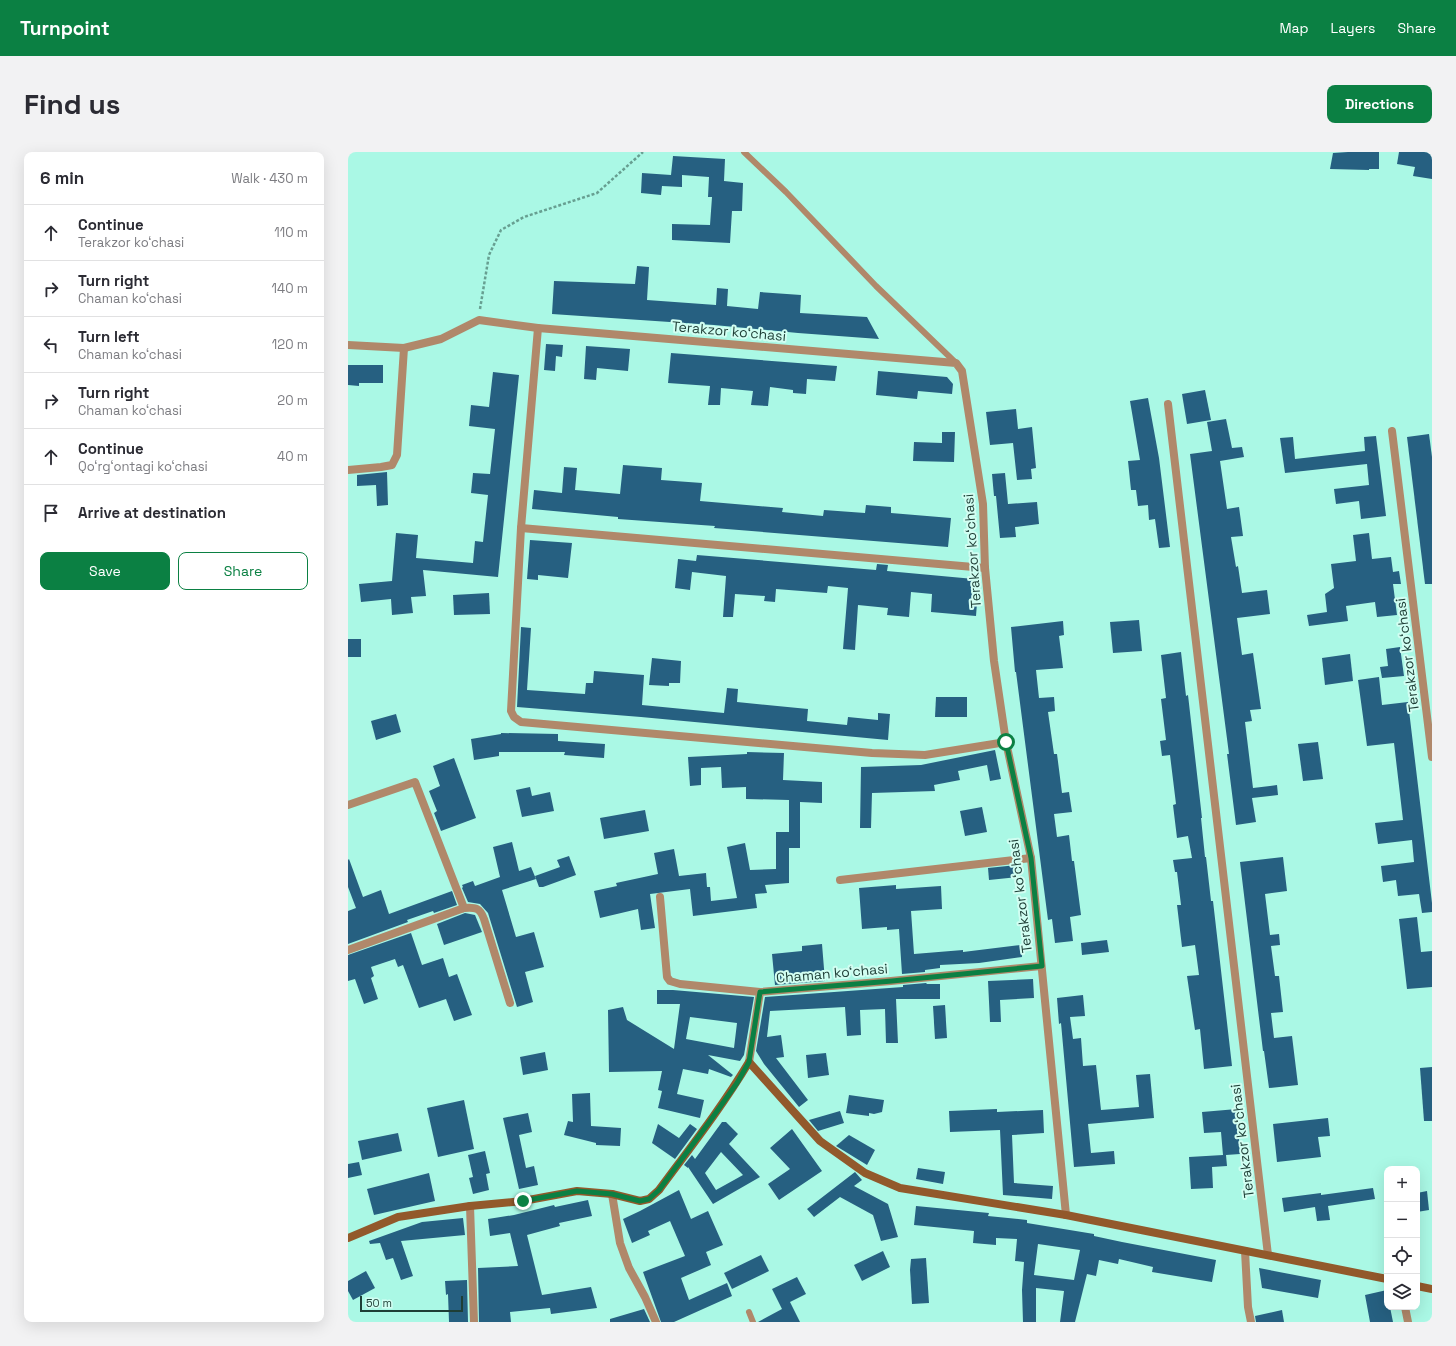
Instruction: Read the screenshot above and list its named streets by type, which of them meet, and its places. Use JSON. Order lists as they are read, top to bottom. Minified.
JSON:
{"streets":{"street":["Terakzor koʻchasi","Chaman koʻchasi"]},"crossings":[["Terakzor koʻchasi","Chaman koʻchasi"]],"scale_bar":"50 m","page":{"header":"Turnpoint","nav":["Map","Layers","Share"],"buttons":["Directions",["Save","Share"]],"title":"Find us","heading":["6 min","Walk · 430 m"],"list":[["Continue","Terakzor koʻchasi","110 m"],["Turn right","Chaman koʻchasi","140 m"],["Turn left","Chaman koʻchasi","120 m"],["Turn right","Chaman koʻchasi","20 m"],["Continue","Qoʻrgʻontagi koʻchasi","40 m"],"Arrive at destination"],"map_buttons":["+","−"],"scale":"50 m"}}
